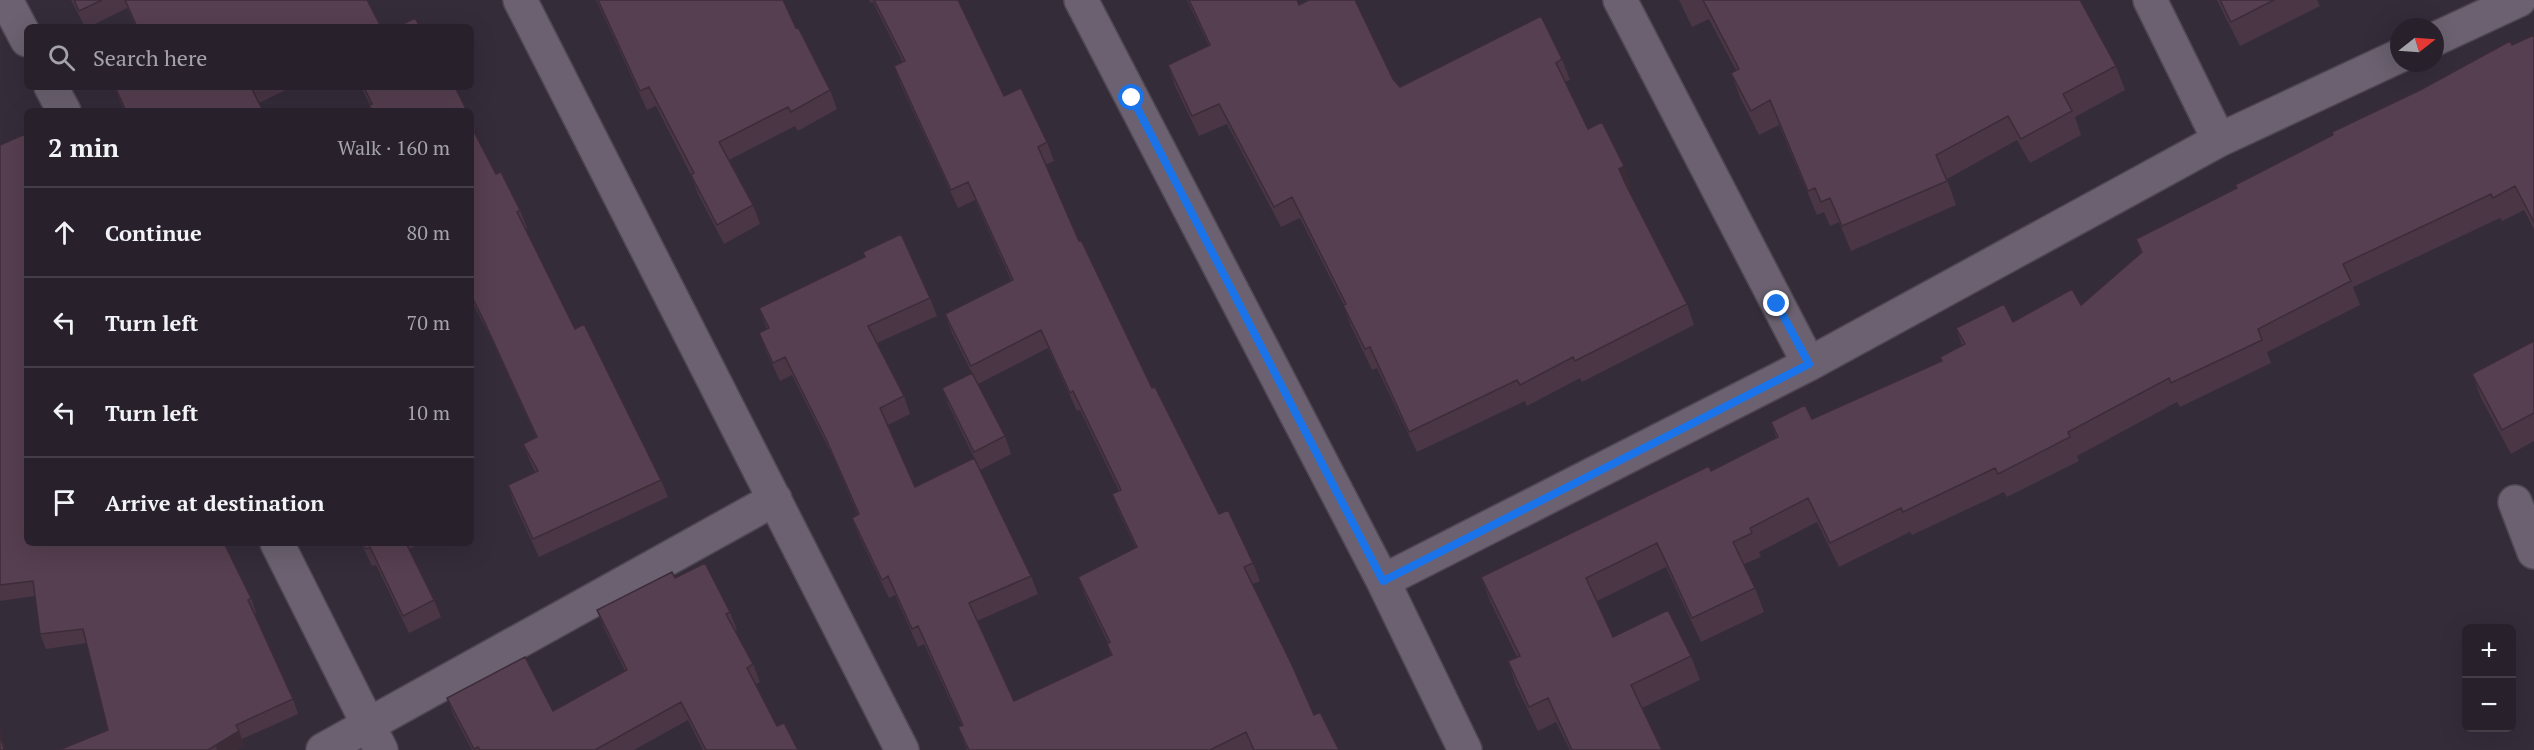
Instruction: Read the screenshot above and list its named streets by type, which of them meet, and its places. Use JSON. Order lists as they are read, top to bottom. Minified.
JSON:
{"north":"right","page":{"search":"Search here","heading":["2 min","Walk · 160 m"],"list":[["Continue","80 m"],["Turn left","70 m"],["Turn left","10 m"],"Arrive at destination"],"map_buttons":["+","−"]}}
